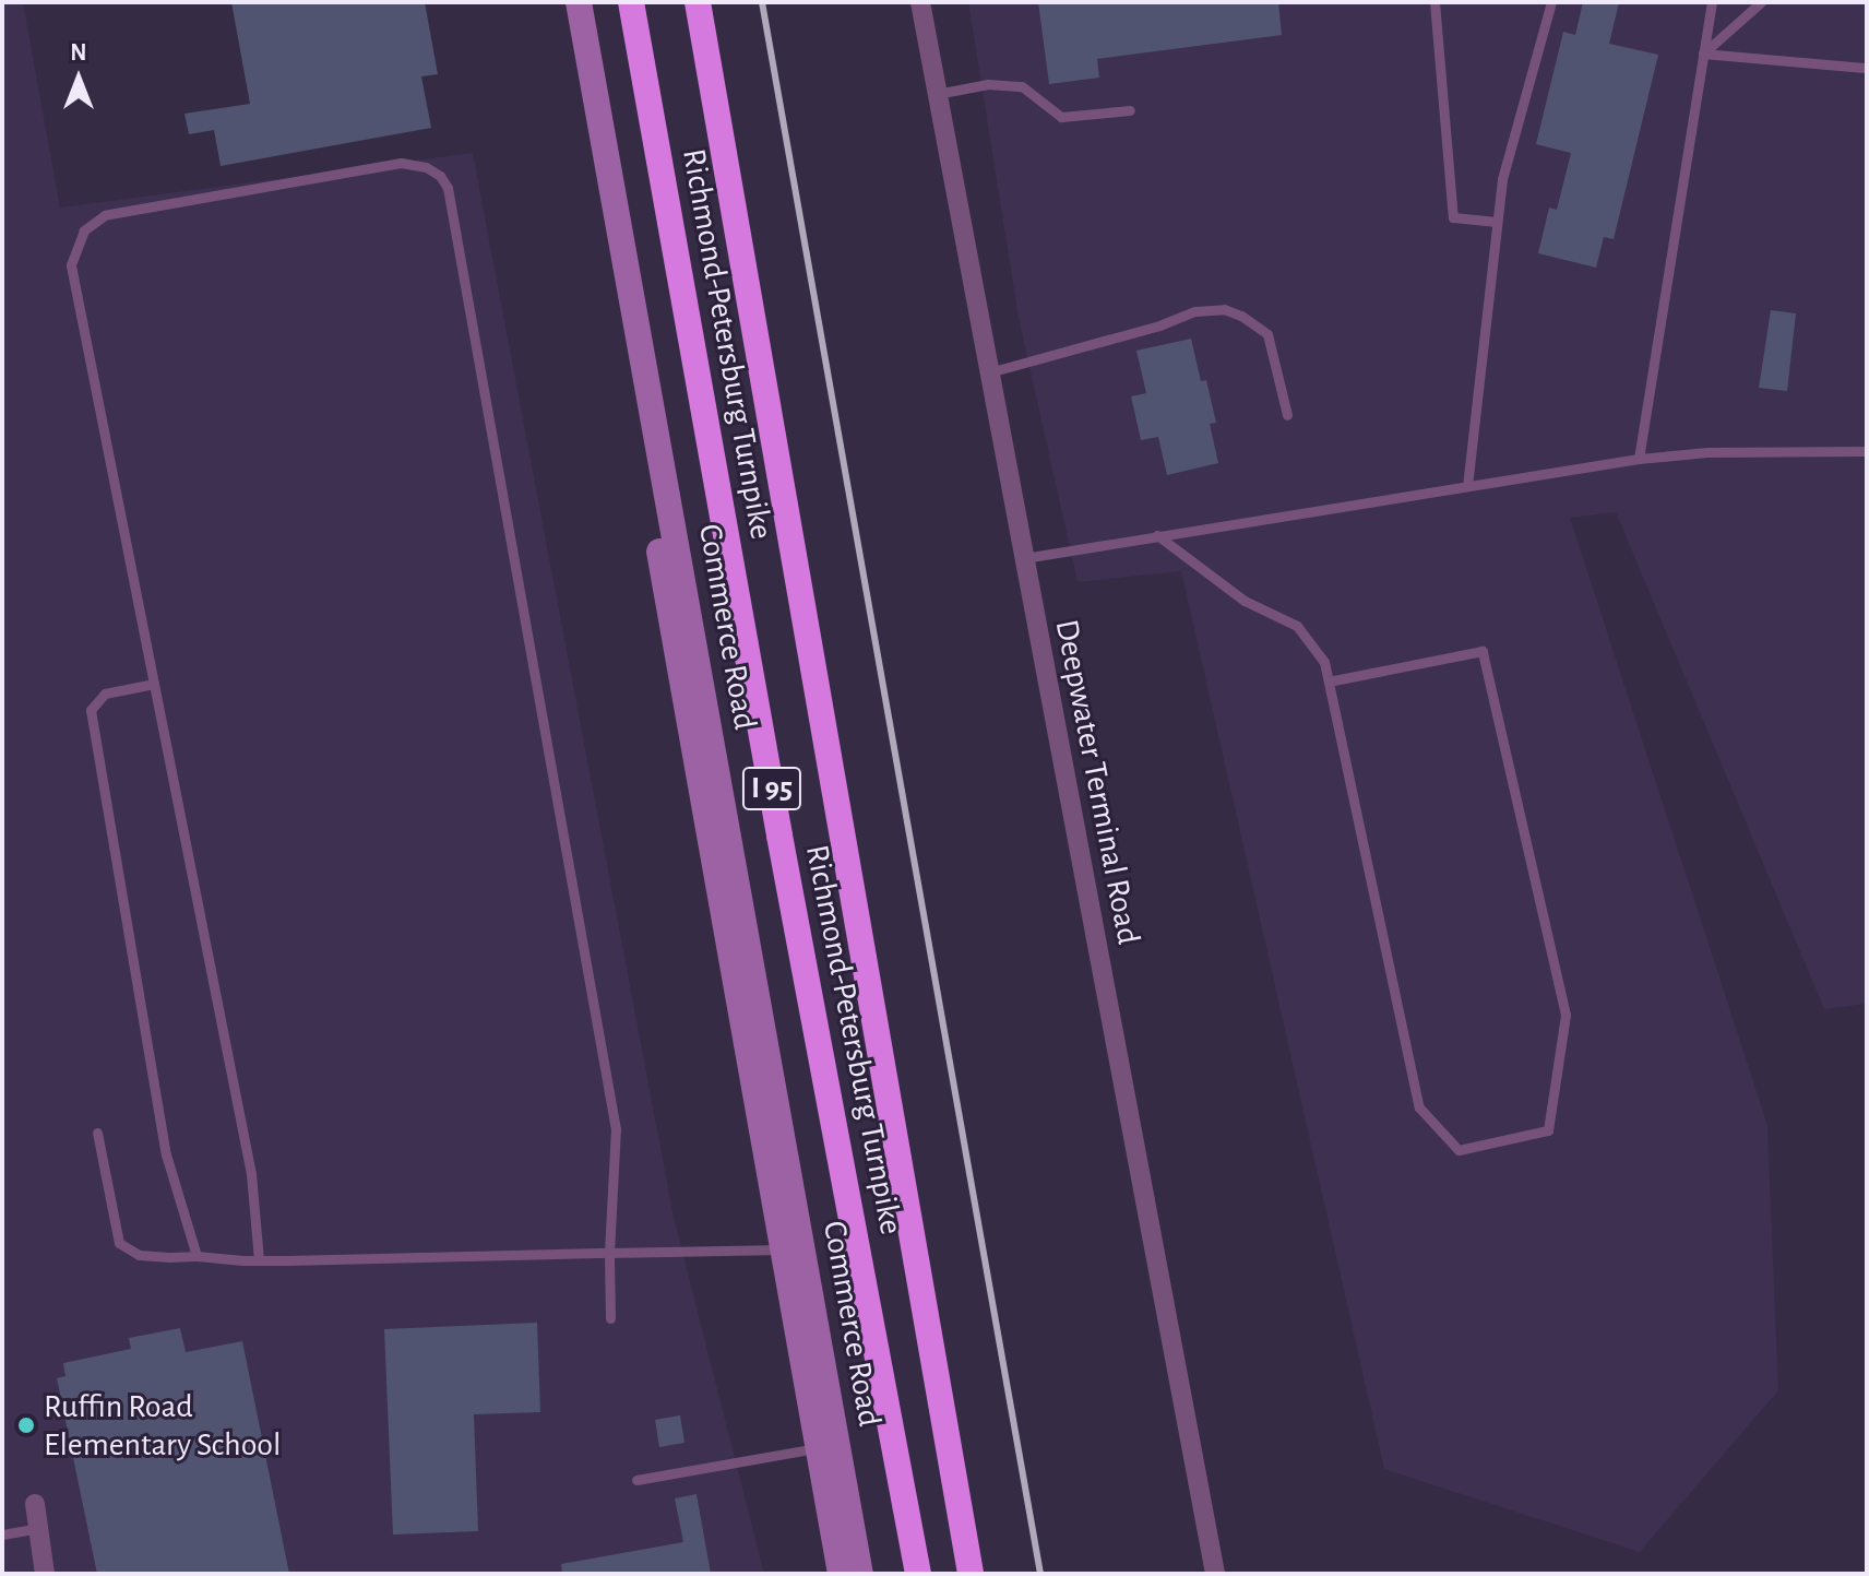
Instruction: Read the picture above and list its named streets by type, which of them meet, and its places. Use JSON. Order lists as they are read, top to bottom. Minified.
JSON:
{"streets":{"highway":["Richmond-Petersburg Turnpike","I 95"],"main road":["Commerce Road"],"street":["Deepwater Terminal Road"]},"places":["Ruffin Road Elementary School"],"north":"top"}
